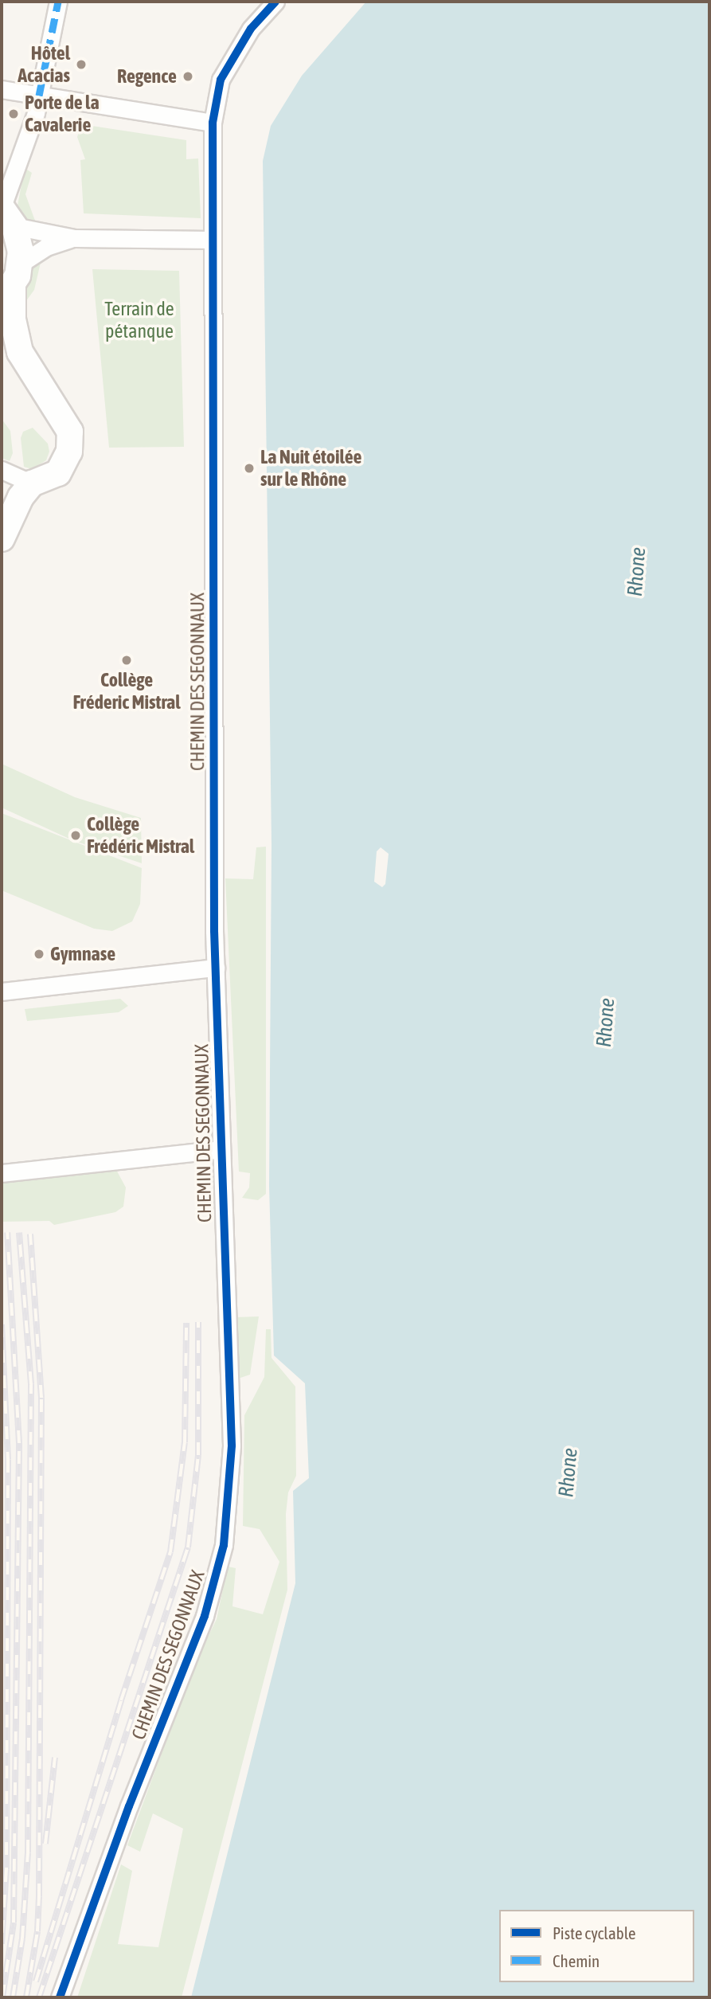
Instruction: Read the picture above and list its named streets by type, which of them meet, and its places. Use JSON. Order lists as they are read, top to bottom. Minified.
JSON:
{"streets":{"street":["CHEMIN DES SEGONNAUX"]},"water":["Rhone"],"parks":["Terrain de pétanque"],"places":["Hôtel Acacias","Regence","Porte de la Cavalerie","La Nuit étoilée sur le Rhône","Collège Fréderic Mistral","Collège Frédéric Mistral","Gymnase"],"legend":["Piste cyclable","Chemin"]}
